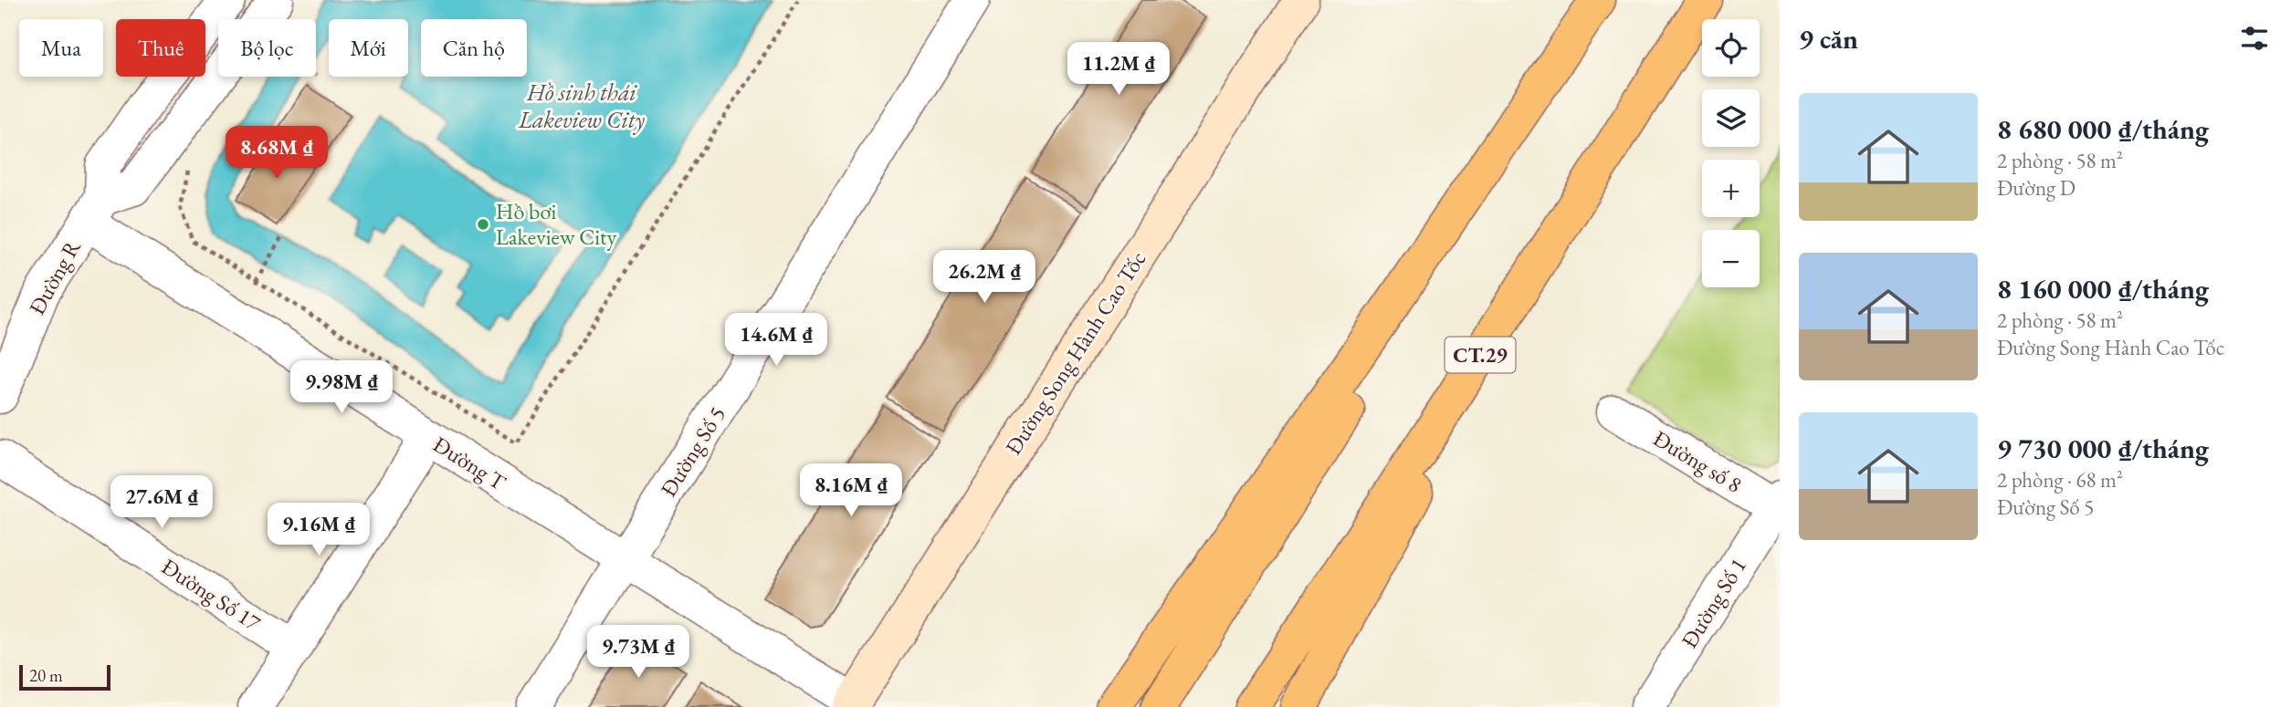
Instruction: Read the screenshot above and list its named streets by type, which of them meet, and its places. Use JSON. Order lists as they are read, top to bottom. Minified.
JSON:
{"streets":{"highway":["CT.29"],"main road":["Đường Song Hành Cao Tốc"],"street":["Đường R","Đường Số 5","Đường số 8","Đường T","Đường Số 17","Đường Số 1"]},"crossings":[["Đường R","Đường T"],["Đường Song Hành Cao Tốc","Đường T"],["Đường Số 5","Đường T"],["Đường số 8","Đường Số 1"]],"water":["Hồ sinh thái Lakeview City"],"places":["Hồ bơi Lakeview City"],"scale_bar":"20 m","page":{"heading":"9 căn","map_buttons":["+","−"],"chip":["Mua","Thuê","Bộ lọc","Mới","Căn hộ"],"price":["11.2M ₫","8.68M ₫","26.2M ₫","14.6M ₫","9.98M ₫","8.16M ₫","27.6M ₫","9.16M ₫","9.73M ₫"],"list":[{"name":"8 680 000 ₫/tháng","note":"2 phòng · 58 m² · Đường D"},{"name":"8 160 000 ₫/tháng","note":"2 phòng · 58 m² · Đường Song Hành Cao Tốc"},{"name":"9 730 000 ₫/tháng","note":"2 phòng · 68 m² · Đường Số 5"}],"scale":"20 m"}}
